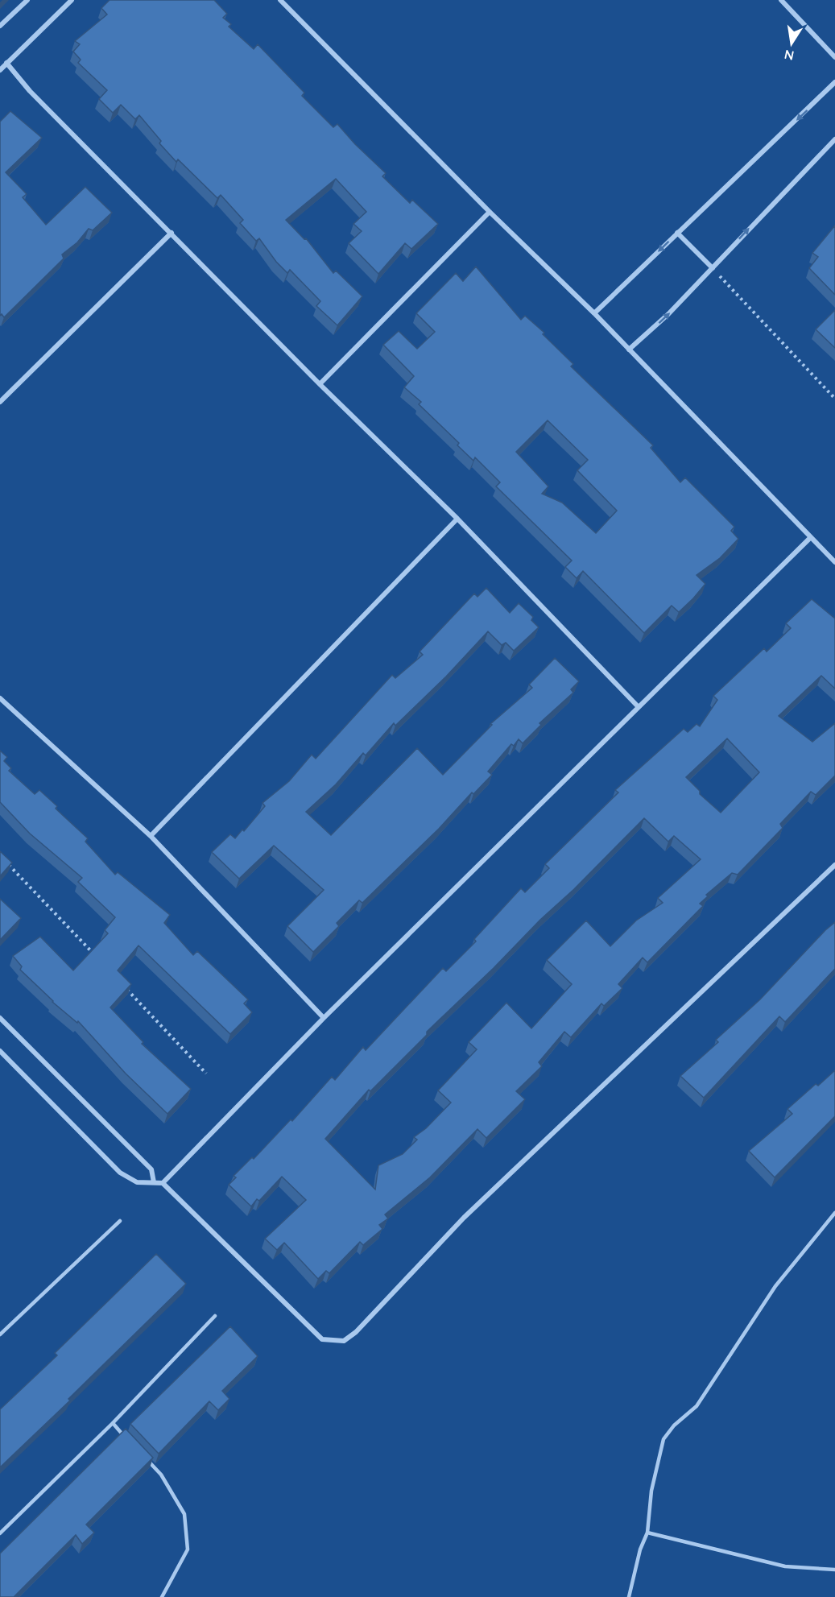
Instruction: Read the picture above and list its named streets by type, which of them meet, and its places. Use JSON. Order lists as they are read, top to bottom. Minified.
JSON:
{"north":"bottom"}
